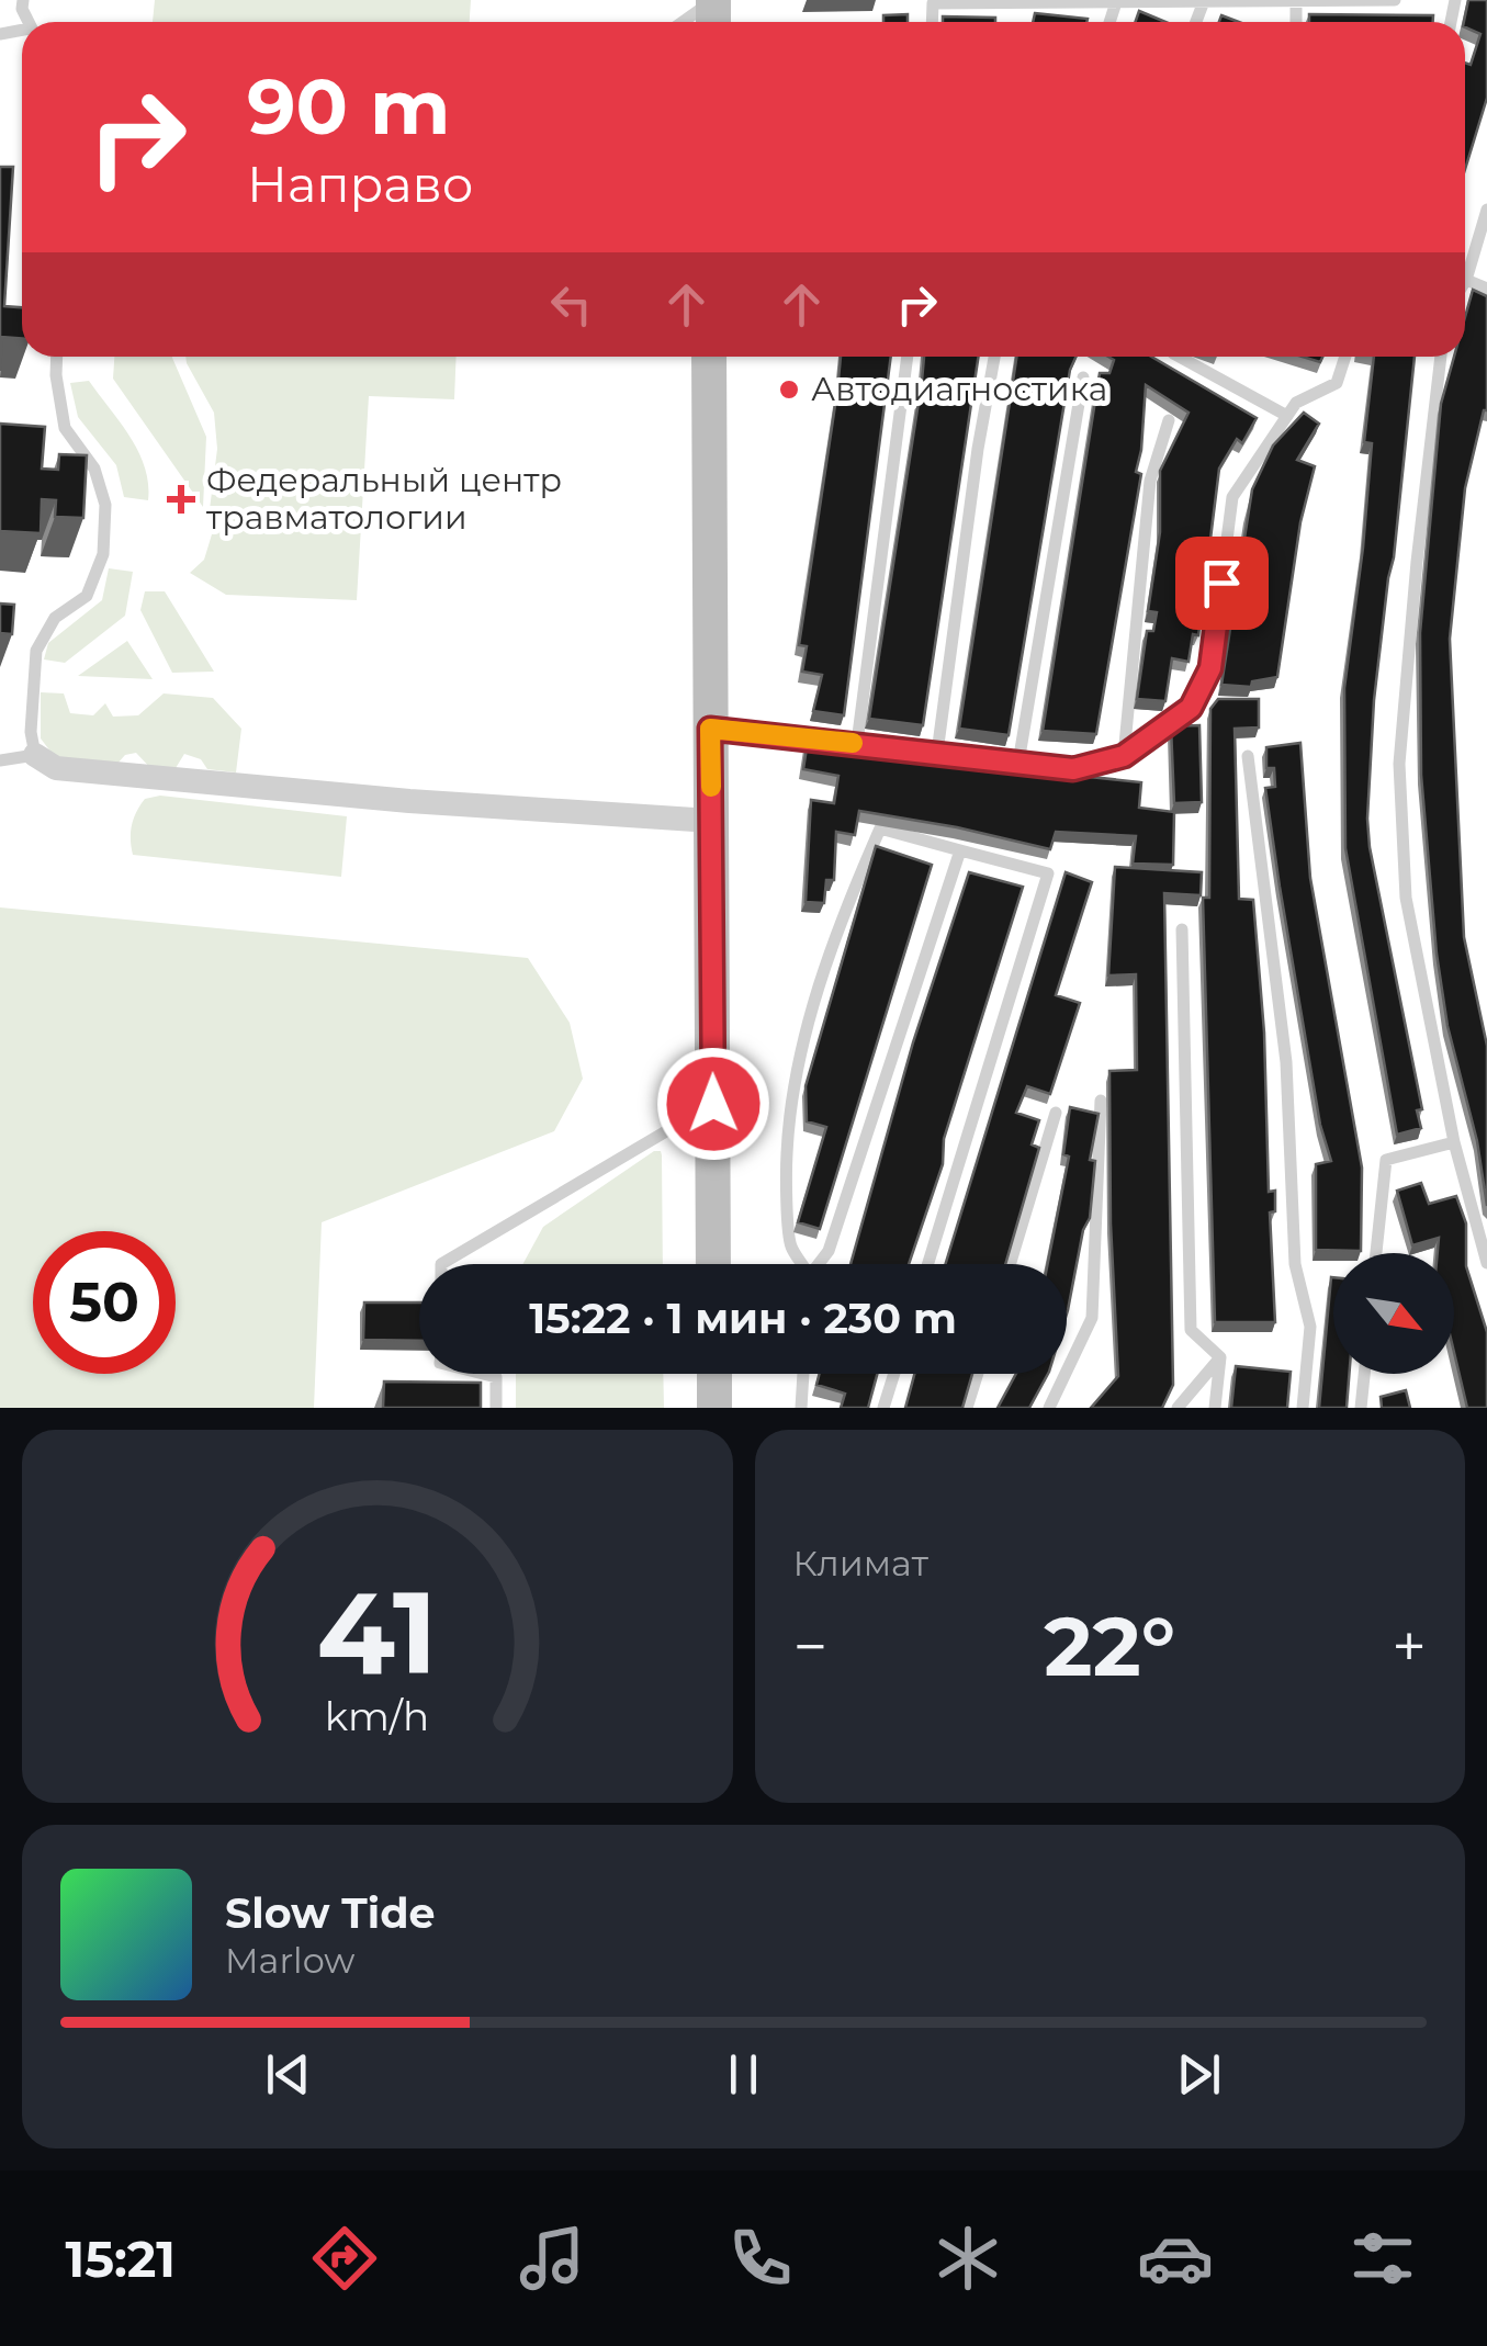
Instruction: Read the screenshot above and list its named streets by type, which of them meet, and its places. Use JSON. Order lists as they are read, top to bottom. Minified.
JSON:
{"places":{"other":["Автодиагностика"],"health":["Федеральный центр травматологии"]},"north":"bottom right","page":{"turn":["90 m","Направо"],"limit":"50","trip":"15:22 · 1 мин · 230 m","tile":"Климат","heat":["−","22°","+"],"song":["Slow Tide","Marlow"],"tabs":"15:21","gauge":["41","km/h"]}}
